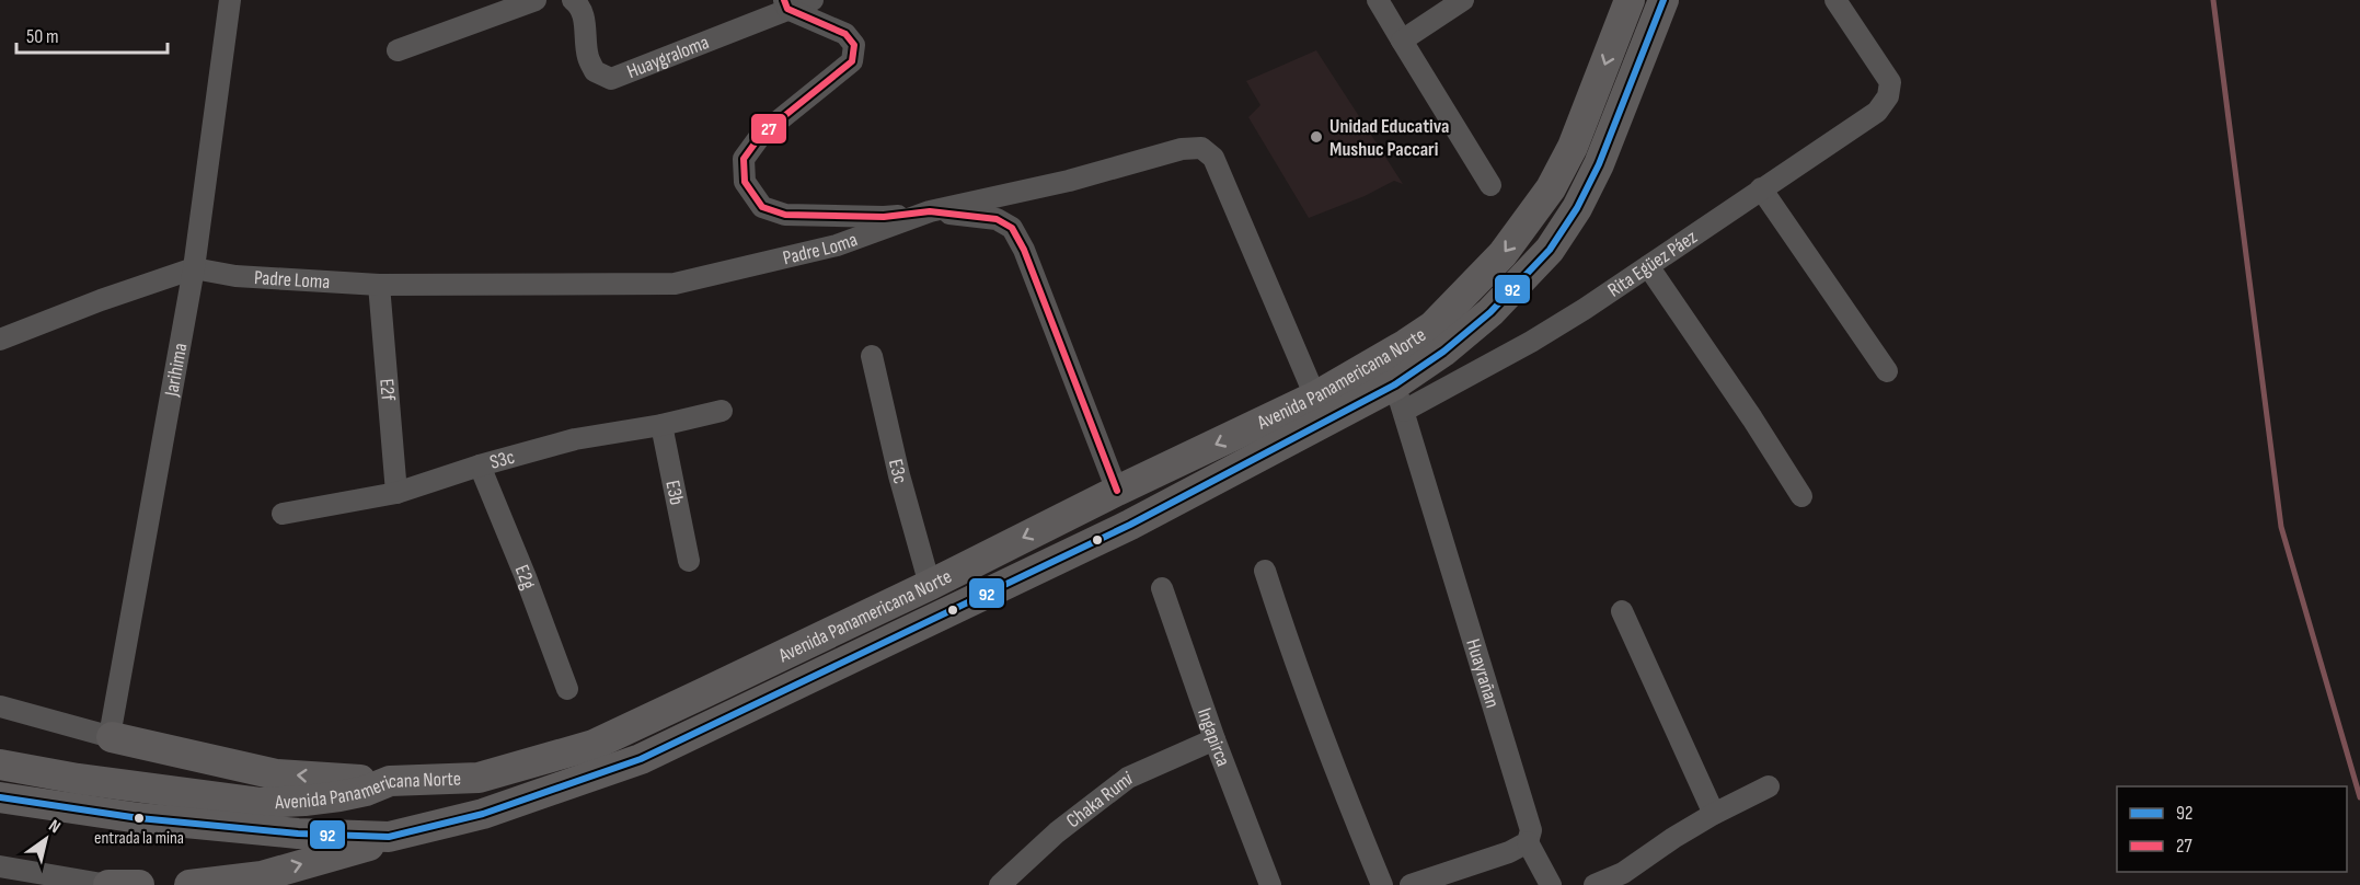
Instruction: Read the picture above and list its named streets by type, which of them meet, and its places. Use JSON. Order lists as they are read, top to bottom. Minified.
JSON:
{"streets":{"highway":["Avenida Panamericana Norte"],"street":["Huaygraloma","Padre Loma","Rita Egüez Páez","Jarihima","E2f","S3c","E3c","E3b","E2g","Huayrañan","Ingapirca","Chaka Rumi"]},"crossings":[["Padre Loma","Jarihima"],["Padre Loma","Avenida Panamericana Norte"],["Padre Loma","E2f"],["Rita Egüez Páez","Avenida Panamericana Norte"],["Rita Egüez Páez","Huayrañan"],["Avenida Panamericana Norte","E3c"],["Avenida Panamericana Norte","Huayrañan"],["E2f","S3c"],["S3c","E3b"],["S3c","E2g"],["Ingapirca","Chaka Rumi"]],"places":["Unidad Educativa Mushuc Paccari","entrada la mina"],"lines":["transit line 92","transit line 27"],"legend":["92","27"],"scale_bar":"50 m","north":"top right"}
